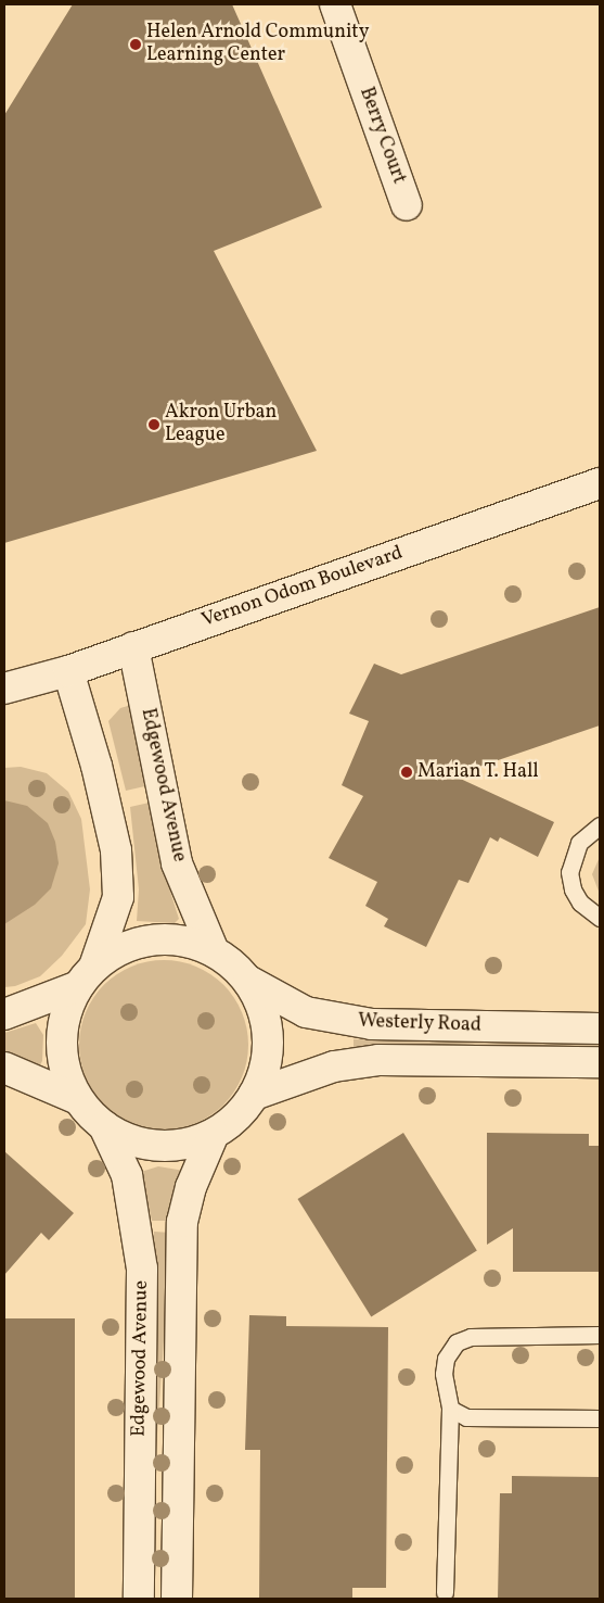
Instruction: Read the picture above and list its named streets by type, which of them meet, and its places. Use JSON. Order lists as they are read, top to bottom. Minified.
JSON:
{"streets":{"street":["Berry Court","Vernon Odom Boulevard","Edgewood Avenue","Westerly Road"]},"crossings":[["Vernon Odom Boulevard","Edgewood Avenue"]],"places":["Helen Arnold Community Learning Center","Akron Urban League","Marian T. Hall"]}
